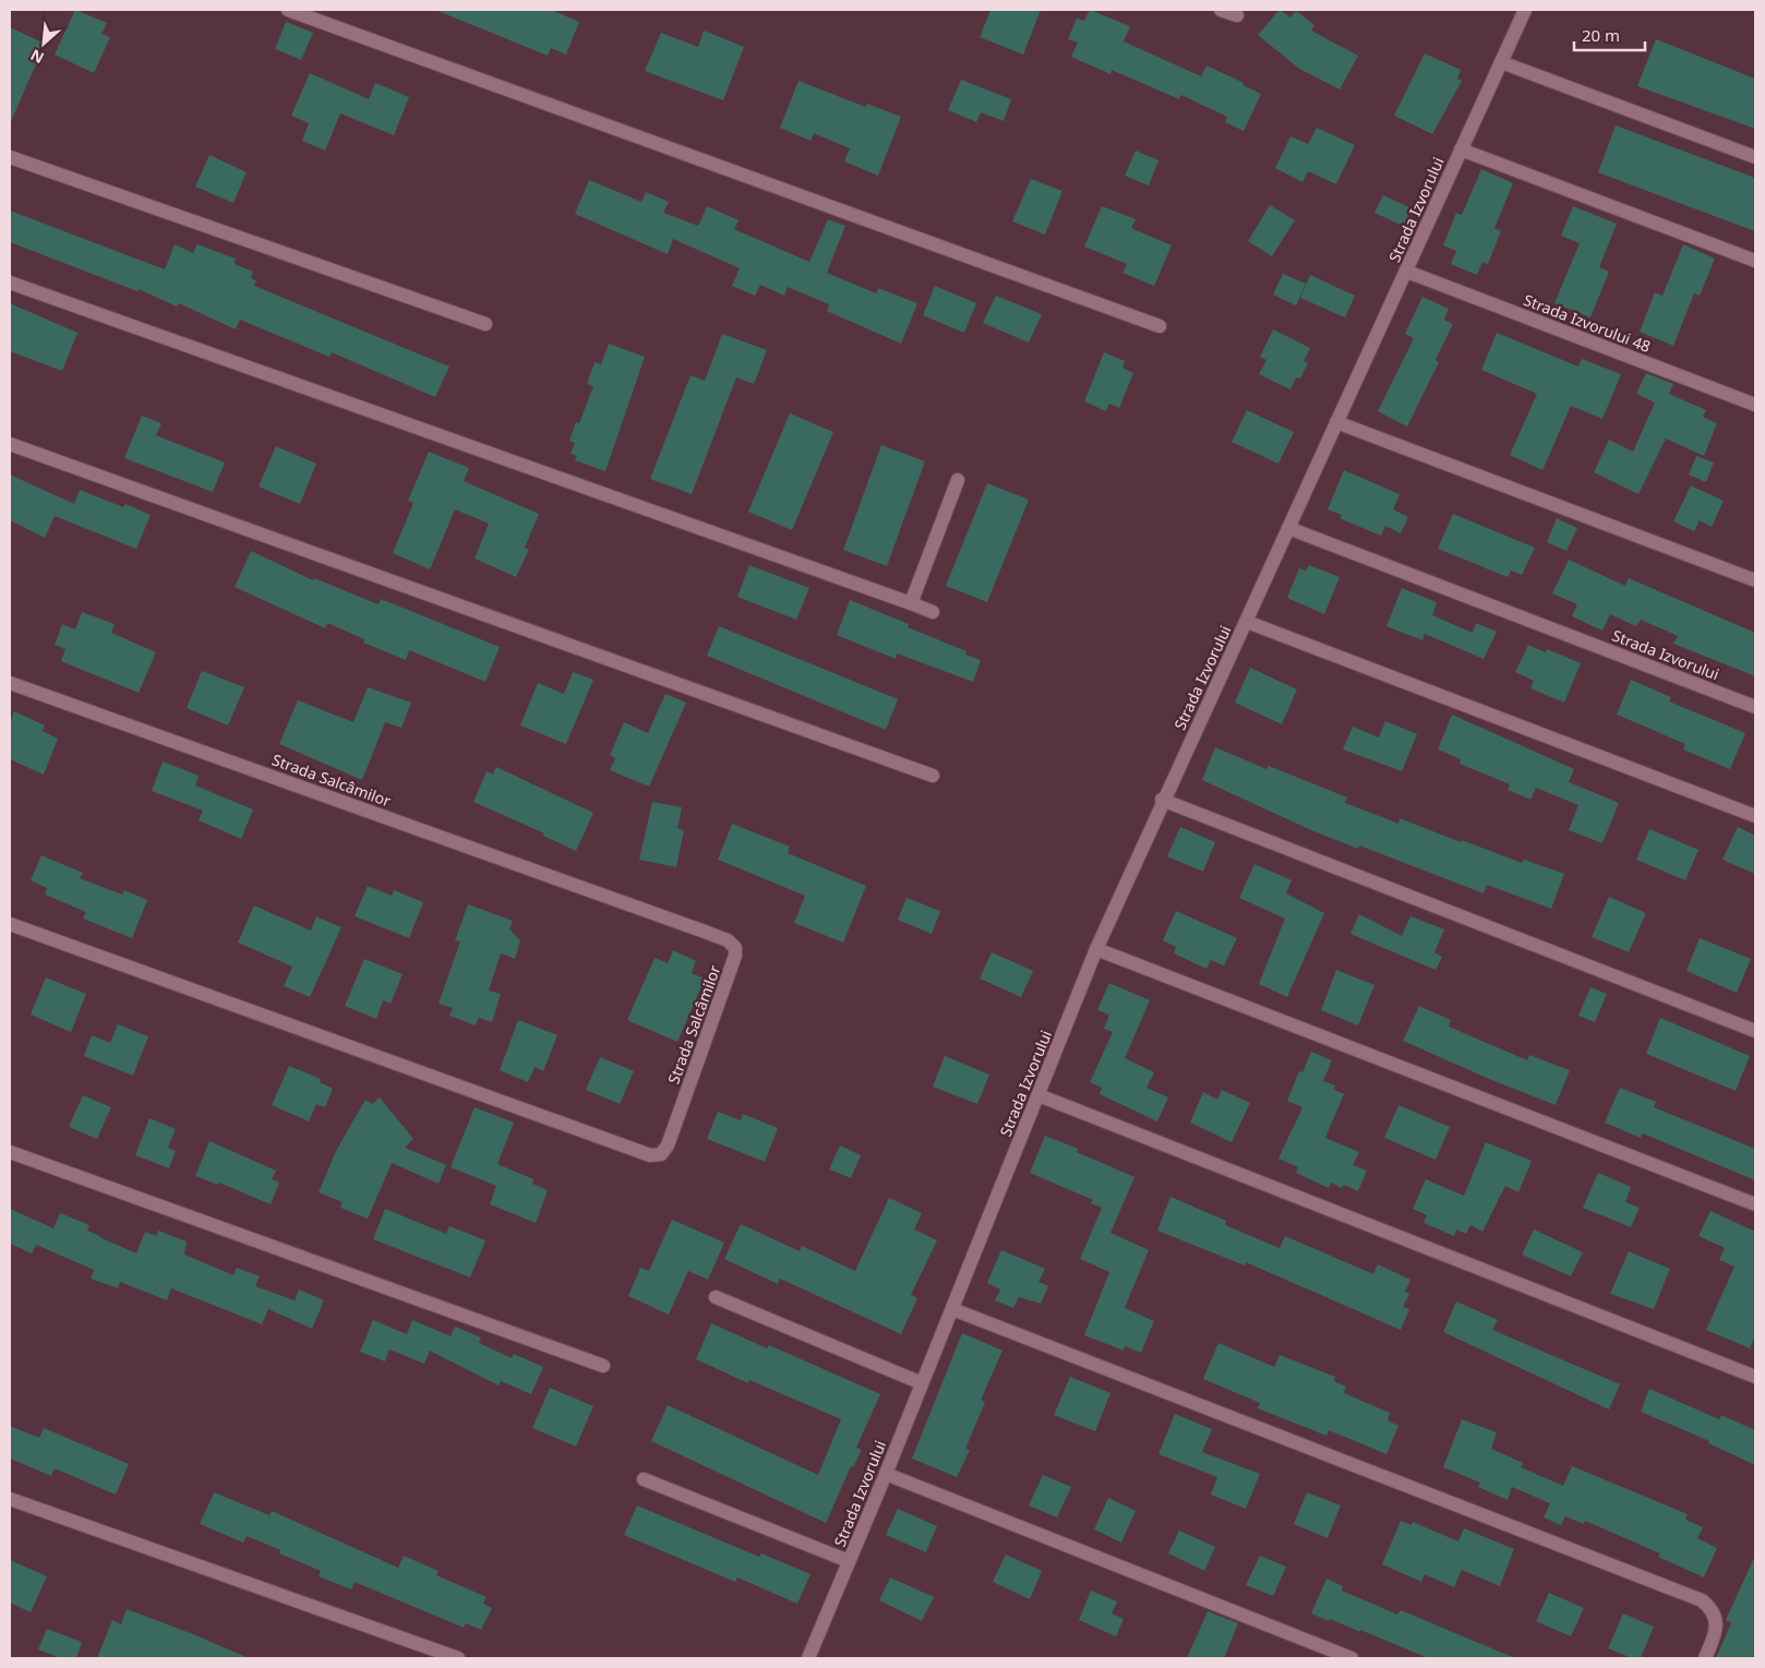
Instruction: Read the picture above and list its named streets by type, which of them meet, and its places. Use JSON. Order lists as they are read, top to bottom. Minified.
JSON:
{"streets":{"street":["Strada Izvorului","Strada Izvorului 48","Strada Salcâmilor"]},"crossings":[["Strada Izvorului","Strada Izvorului 48"]],"scale_bar":"20 m","north":"bottom left"}
